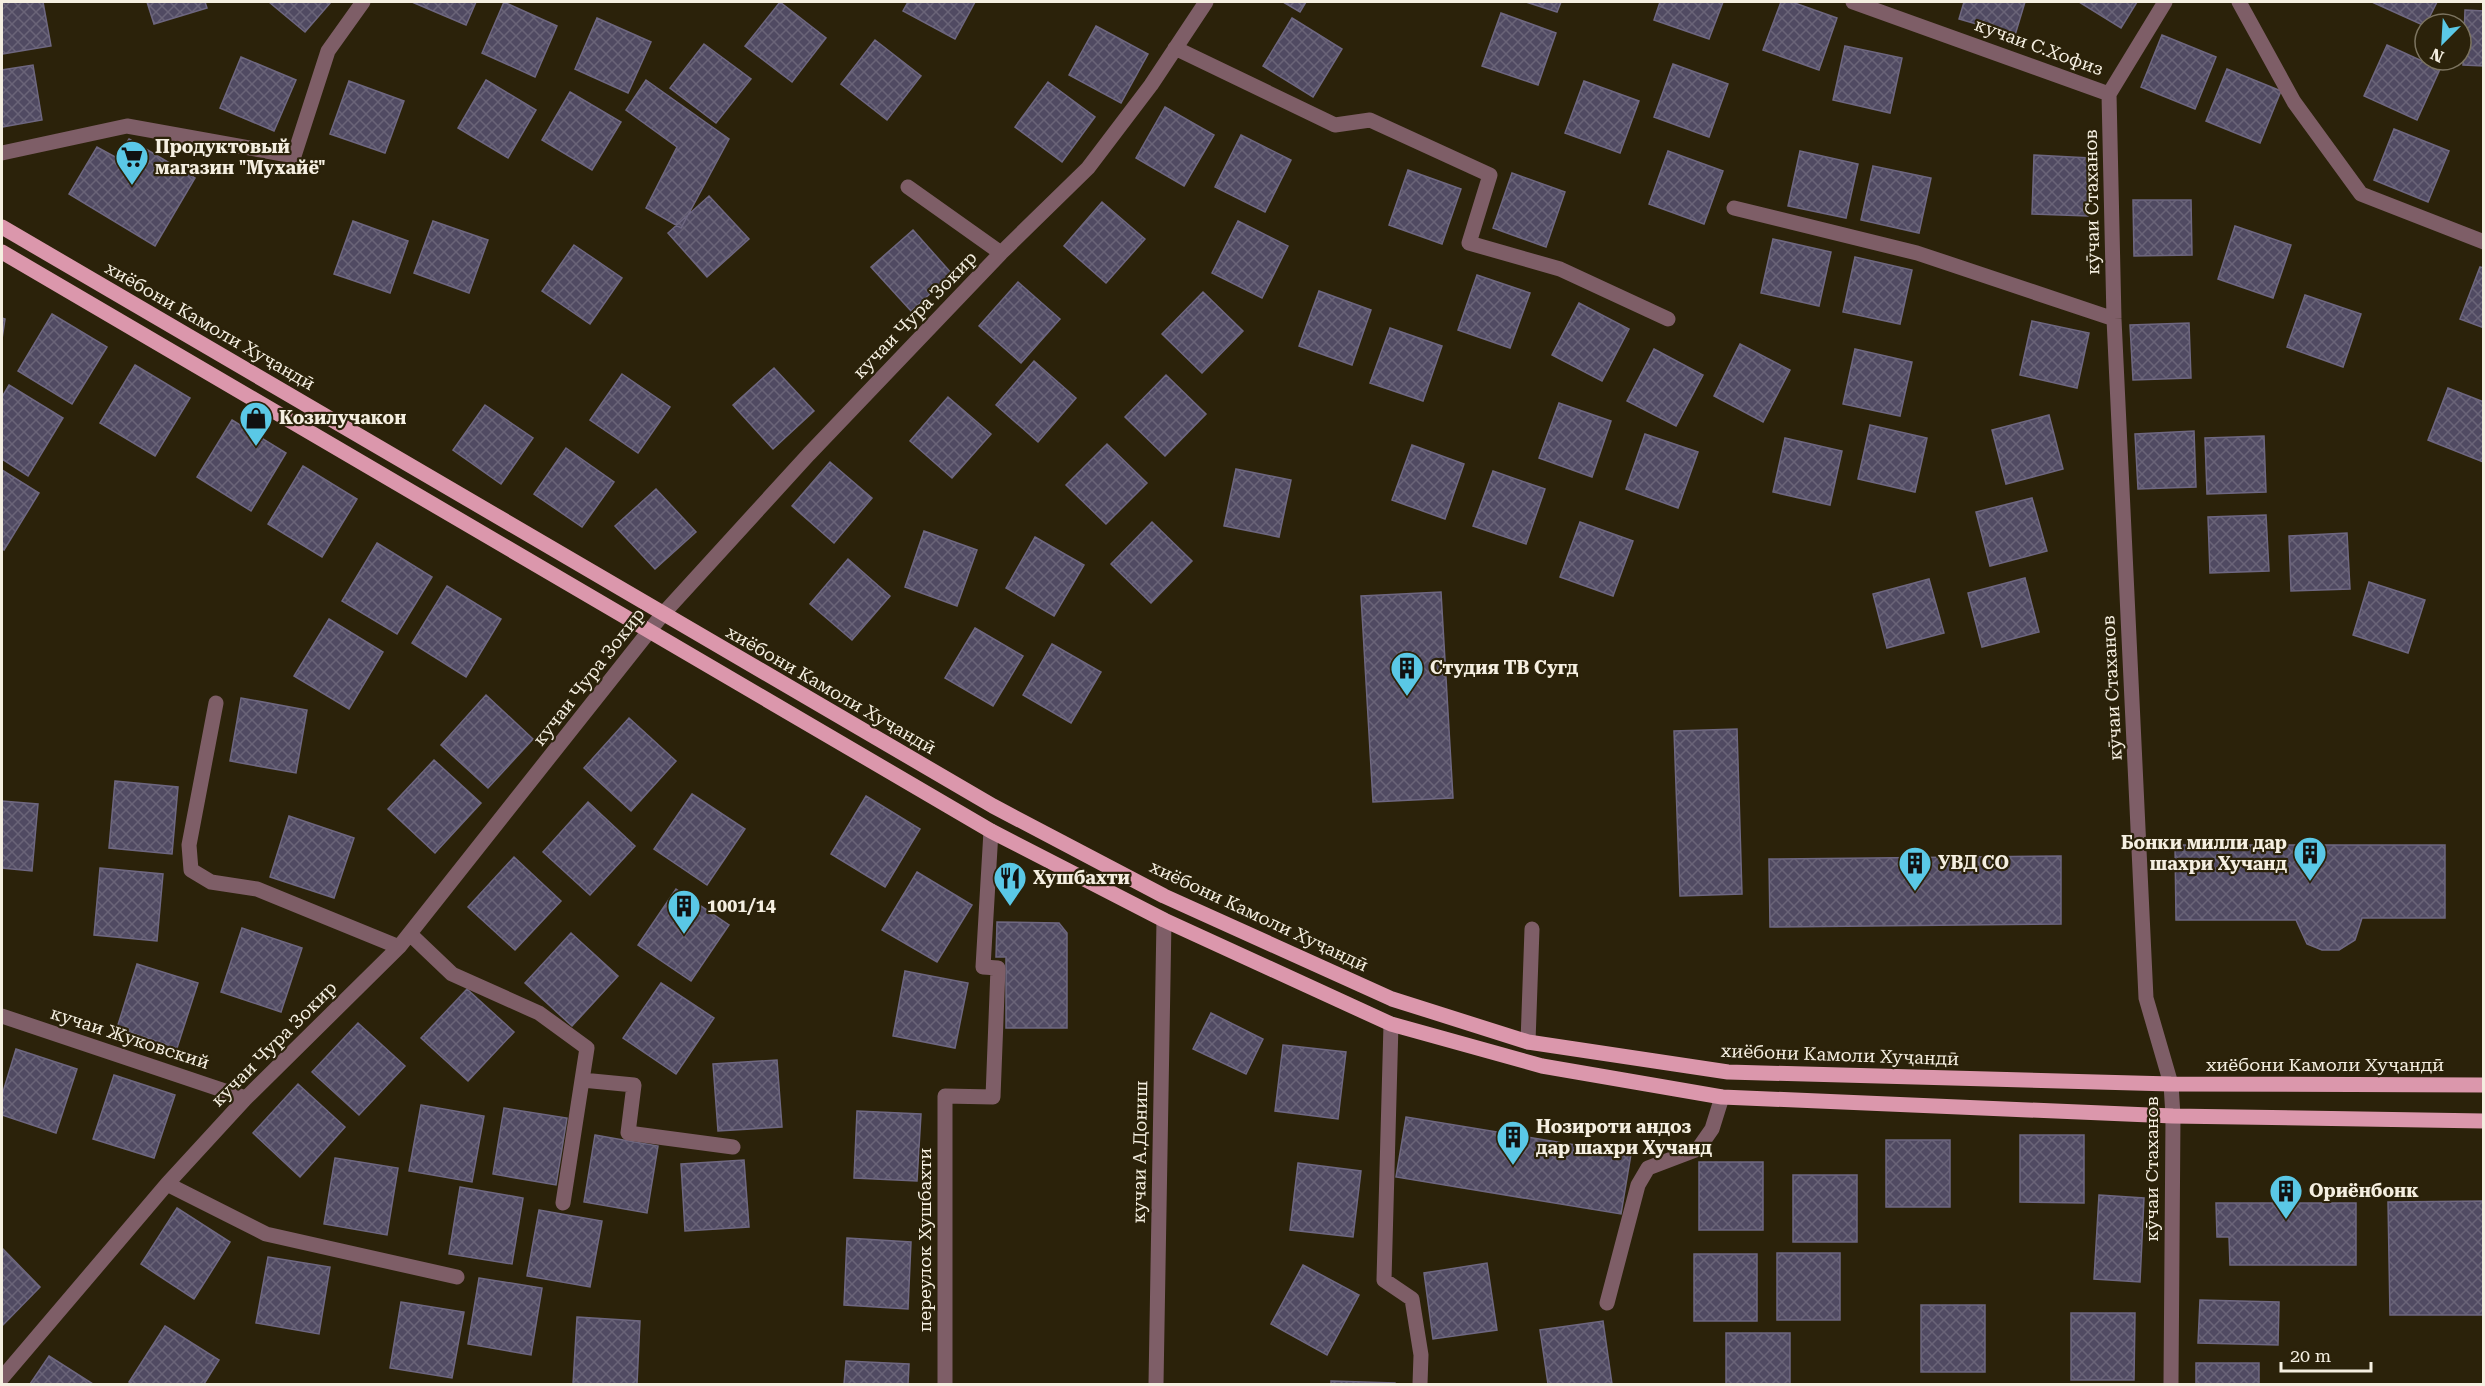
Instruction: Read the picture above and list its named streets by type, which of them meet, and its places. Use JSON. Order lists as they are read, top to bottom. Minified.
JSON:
{"streets":{"main road":["хиёбони Камоли Хуҷандӣ"],"street":["кучаи С.Хофиз","кӯчаи Стаханов","кучаи Чура Зокир","кучаи Жуковский","кучаи А.Дониш","переулок Хушбахти"]},"crossings":[["кучаи С.Хофиз","кӯчаи Стаханов"],["кӯчаи Стаханов","хиёбони Камоли Хуҷандӣ"],["кучаи Чура Зокир","хиёбони Камоли Хуҷандӣ"],["кучаи Чура Зокир","кучаи Жуковский"]],"places":{"supermarket":["Продуктовый магазин \"Мухайё\""],"shop":["Козилучакон"],"building":["Студия ТВ Сугд","Бонки милли дар шахри Хучанд","УВД СО","1001/14","Нозироти андоз дар шахри Хучанд","Ориёнбонк"],"restaurant":["Хушбахти"]},"scale_bar":"20 m","north":"bottom left"}
